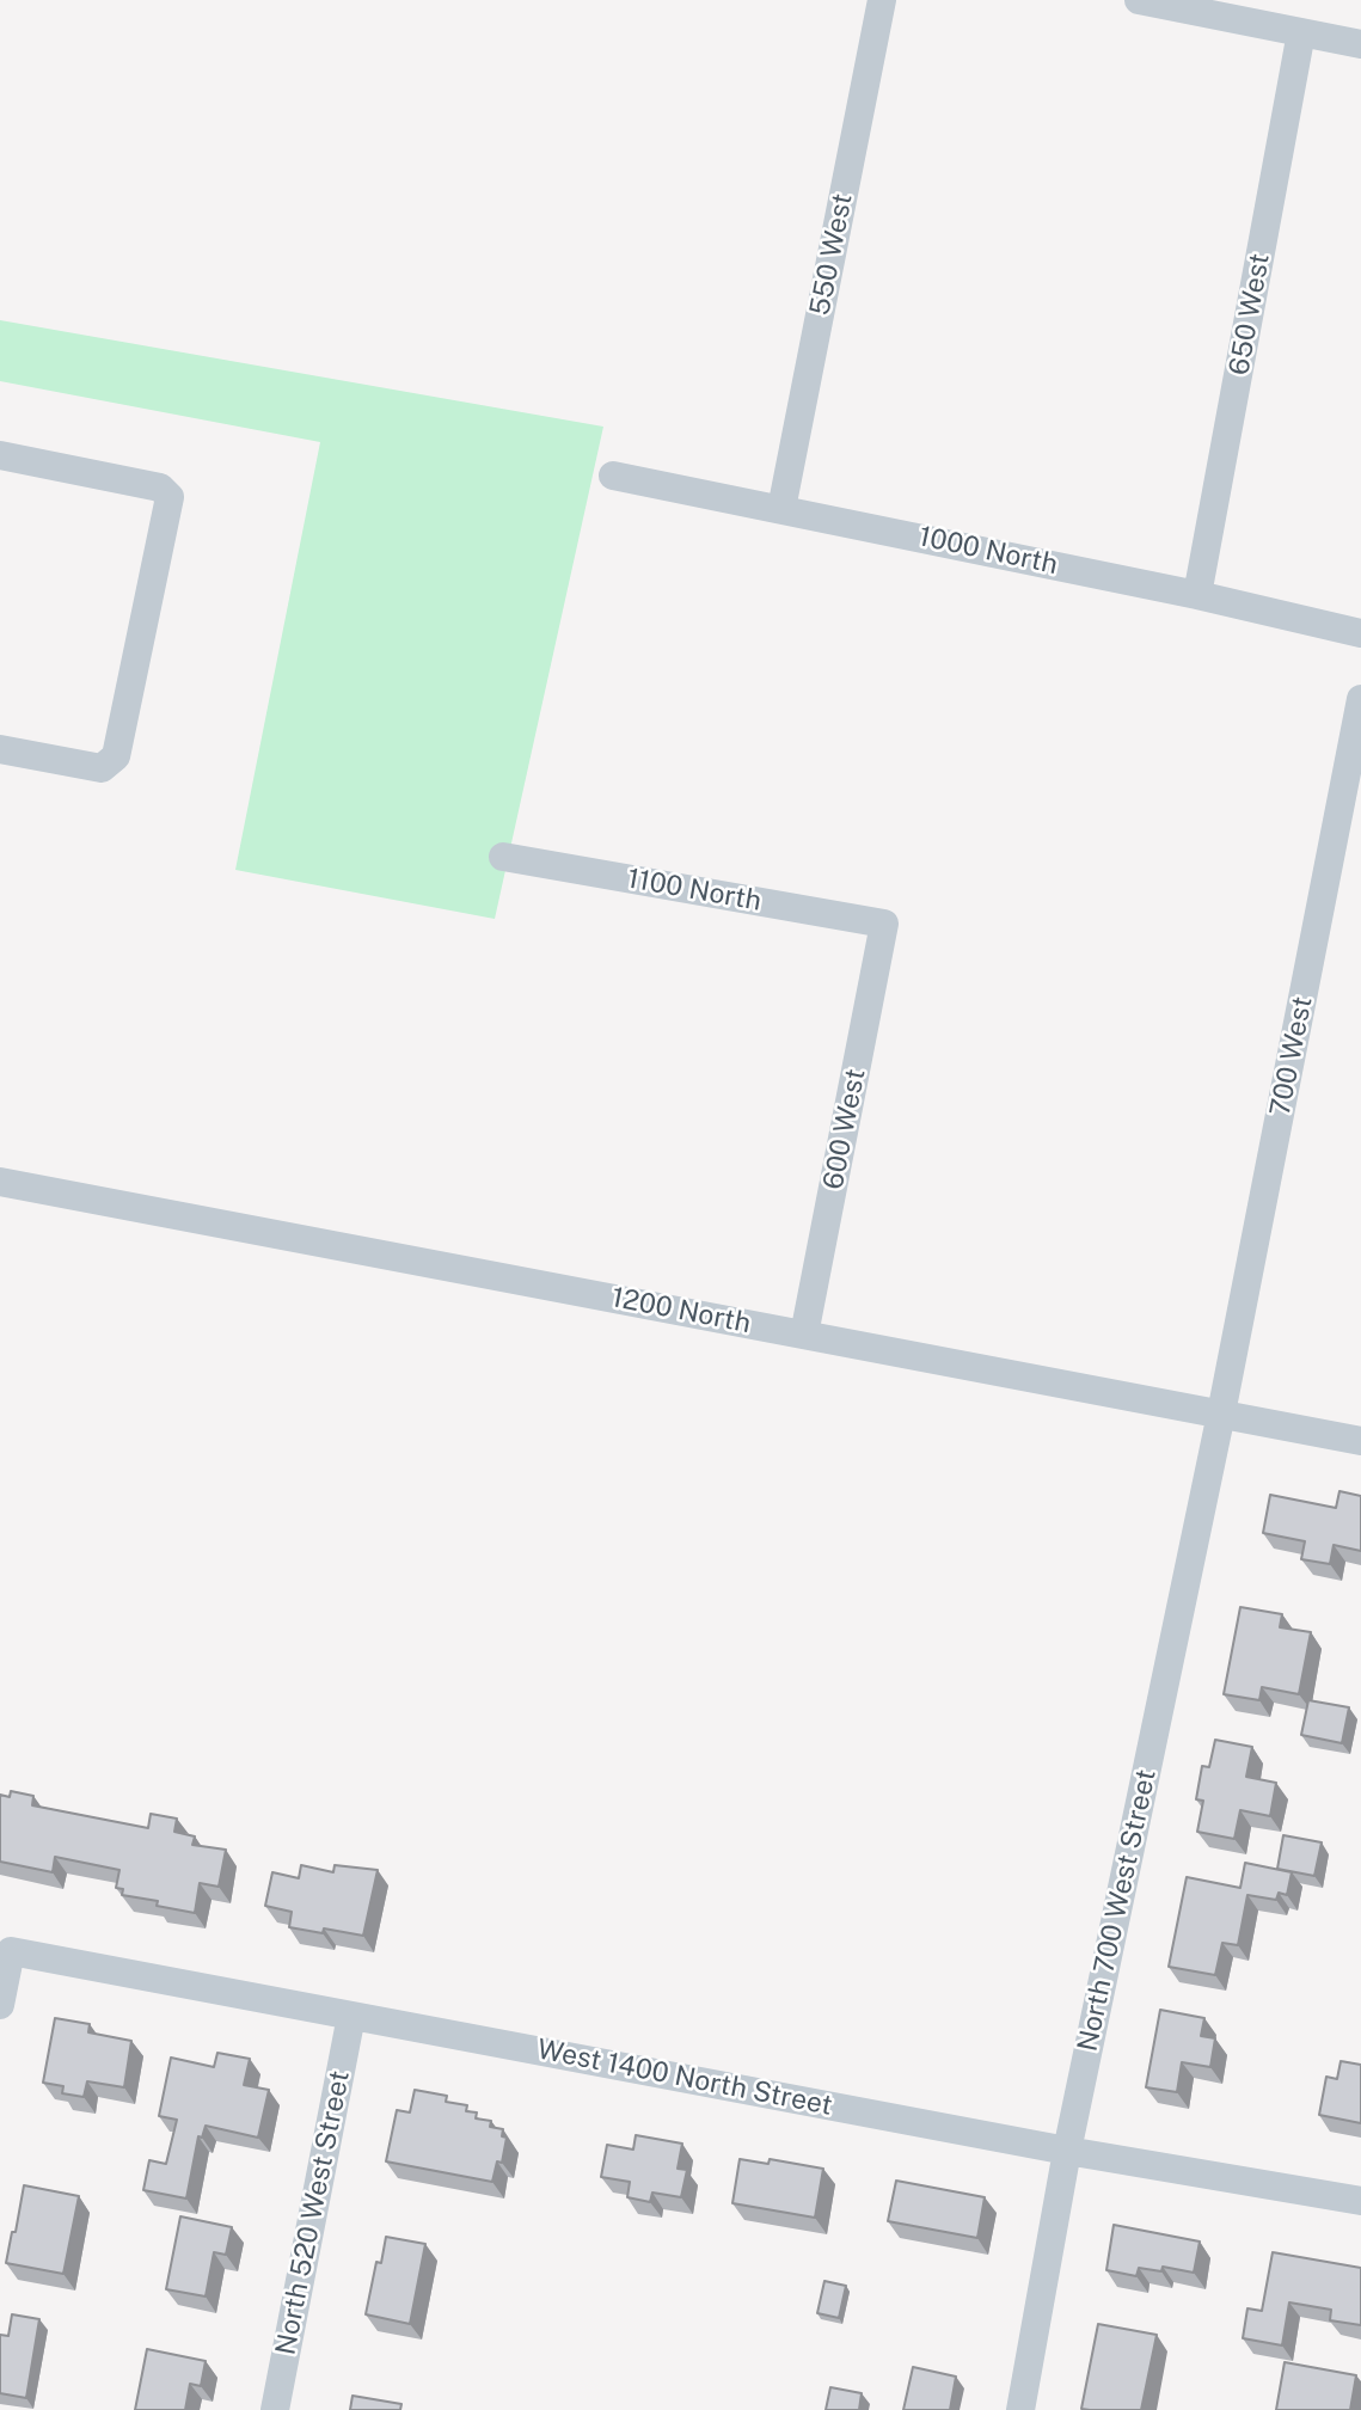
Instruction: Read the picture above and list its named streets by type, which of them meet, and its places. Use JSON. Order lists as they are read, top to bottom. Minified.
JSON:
{"streets":{"street":["550 West","650 West","1000 North","1100 North","700 West","600 West","1200 North","North 700 West Street","West 1400 North Street","North 520 West Street"]},"crossings":[["550 West","1000 North"],["650 West","1000 North"],["1100 North","600 West"],["700 West","1200 North"],["700 West","North 700 West Street"],["600 West","1200 North"],["1200 North","North 700 West Street"],["North 700 West Street","West 1400 North Street"],["West 1400 North Street","North 520 West Street"]]}
